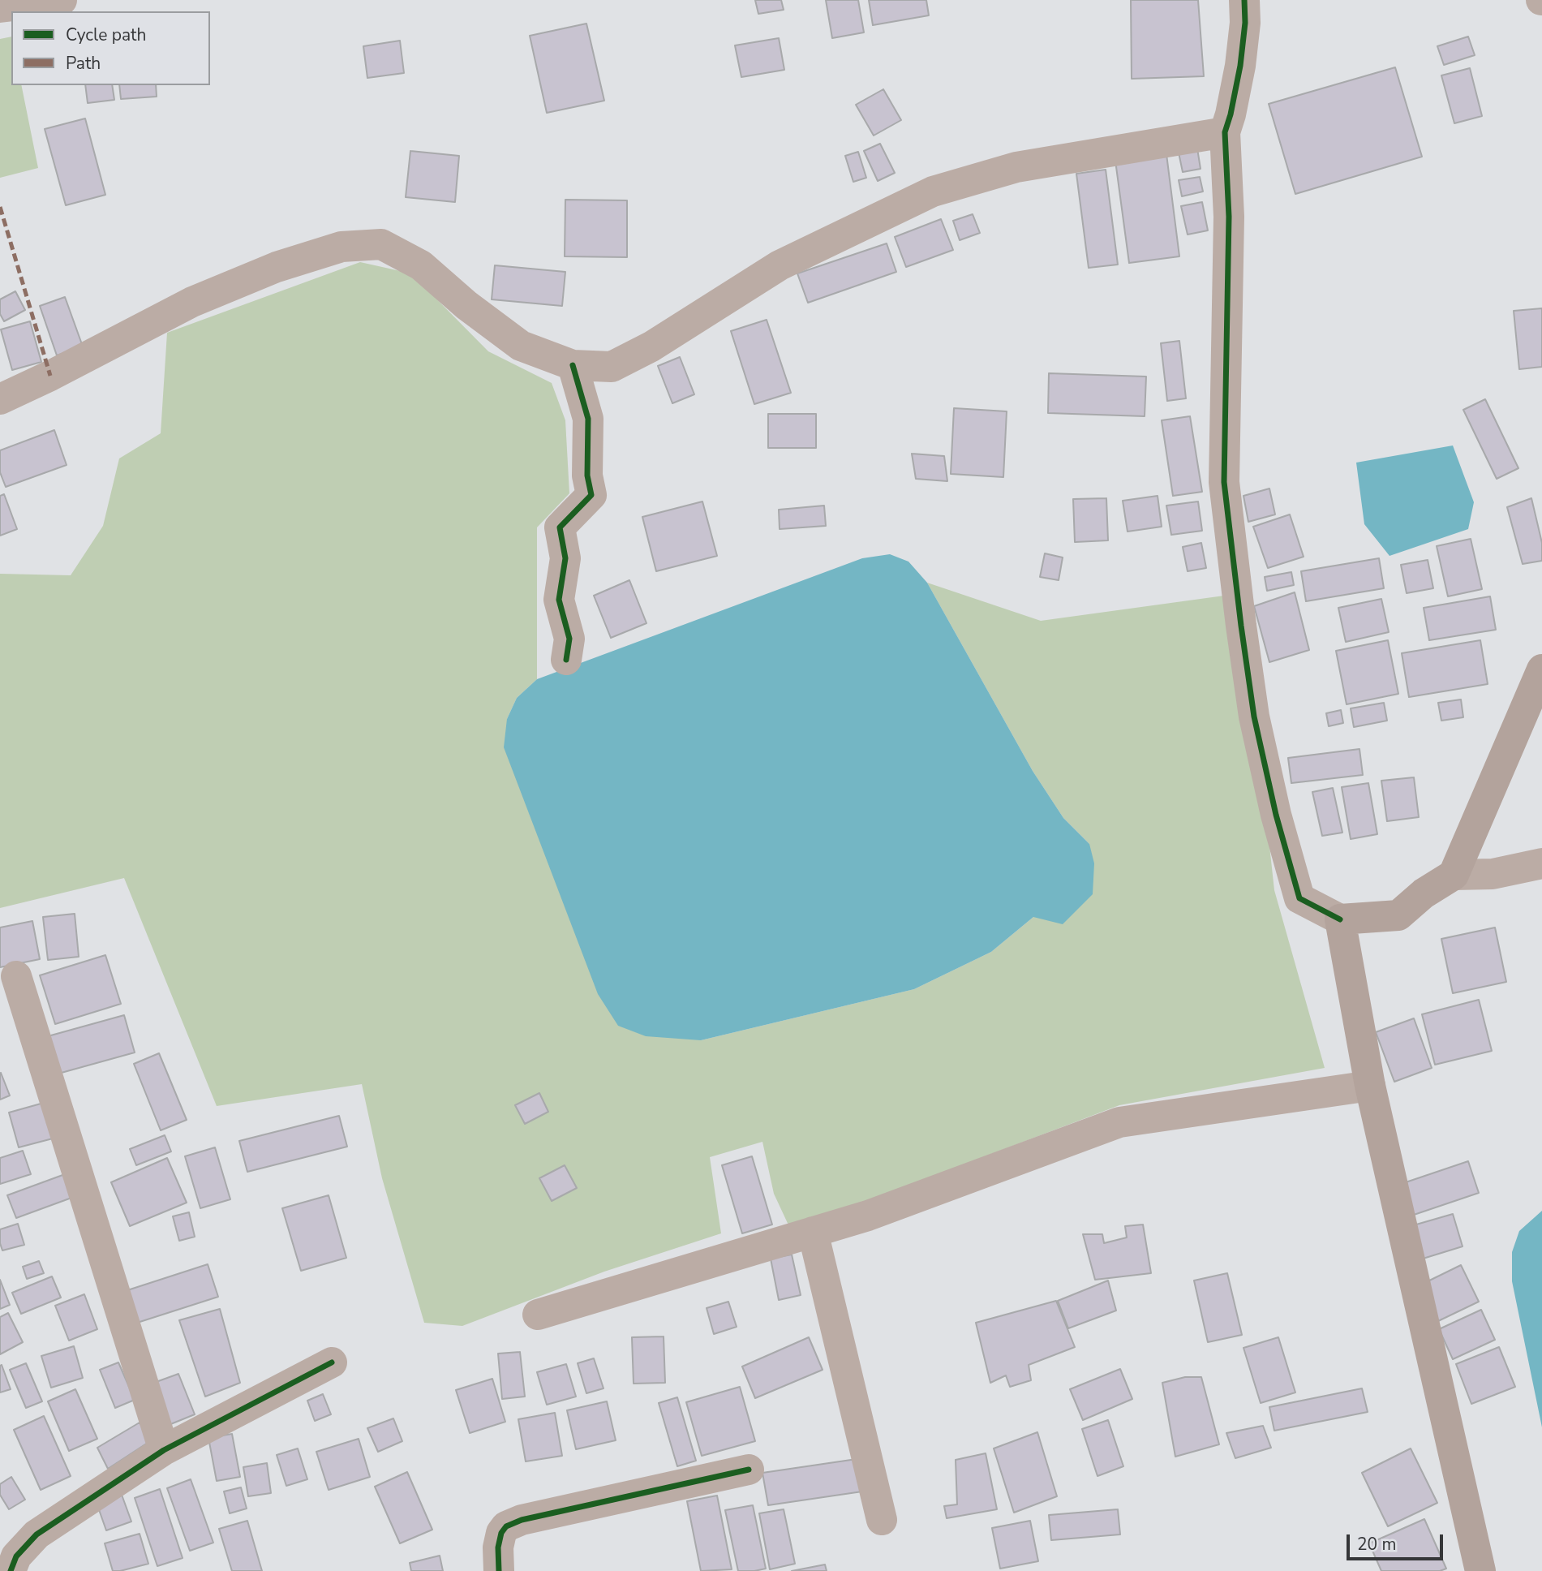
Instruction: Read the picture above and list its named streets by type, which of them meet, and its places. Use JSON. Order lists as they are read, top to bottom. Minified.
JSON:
{"legend":["Cycle path","Path"],"scale_bar":"20 m"}
